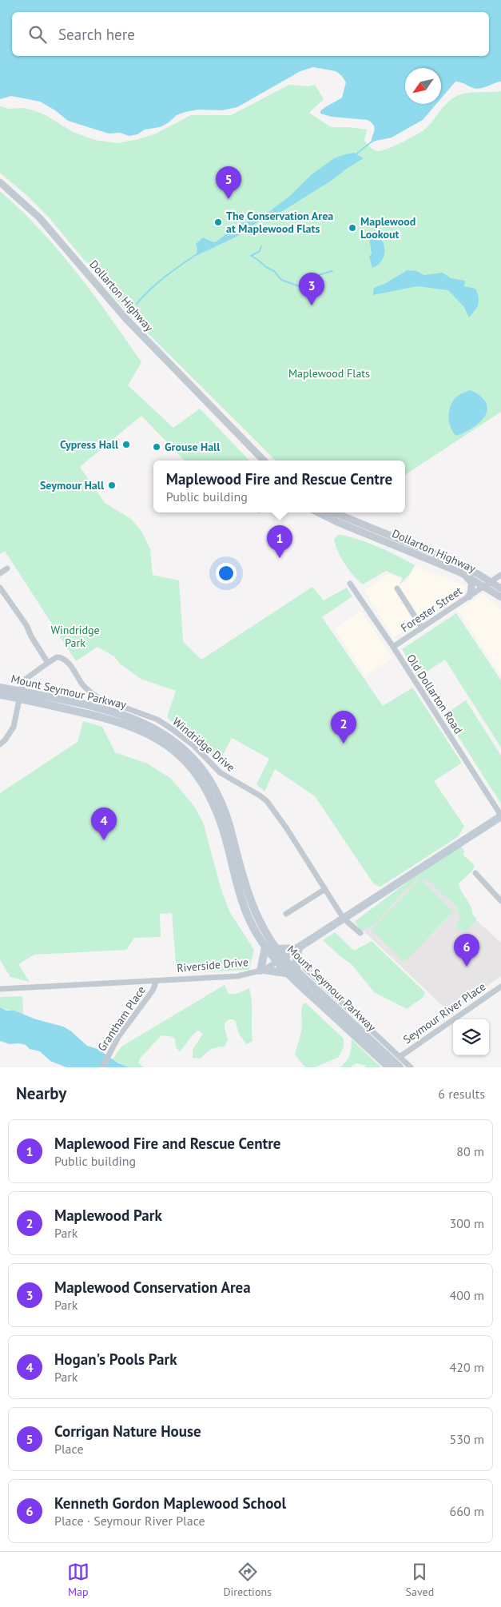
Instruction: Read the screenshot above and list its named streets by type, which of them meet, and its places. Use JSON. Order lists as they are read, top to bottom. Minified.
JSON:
{"streets":{"main road":["Mount Seymour Parkway","Riverside Drive"],"street":["Dollarton Highway","Forester Street","Old Dollarton Road","Windridge Drive","Seymour River Place","Grantham Place"]},"crossings":[["Dollarton Highway","Forester Street"],["Forester Street","Old Dollarton Road"],["Mount Seymour Parkway","Riverside Drive"],["Old Dollarton Road","Riverside Drive"],["Windridge Drive","Riverside Drive"],["Riverside Drive","Grantham Place"]],"parks":["Maplewood Flats","Windridge Park"],"places":["The Conservation Area at Maplewood Flats","Maplewood Lookout","Cypress Hall","Grouse Hall","Seymour Hall"],"north":"bottom left","page":{"search":"Search here","pins":["5","3","1","2","4","6"],"popup":["Maplewood Fire and Rescue Centre","Public building"],"heading":["Nearby","6 results"],"list":[{"mark":"1","name":"Maplewood Fire and Rescue Centre","note":"Public building","value":"80 m"},{"mark":"2","name":"Maplewood Park","note":"Park","value":"300 m"},{"mark":"3","name":"Maplewood Conservation Area","note":"Park","value":"400 m"},{"mark":"4","name":"Hogan's Pools Park","note":"Park","value":"420 m"},{"mark":"5","name":"Corrigan Nature House","note":"Place","value":"530 m"},{"mark":"6","name":"Kenneth Gordon Maplewood School","note":"Place · Seymour River Place","value":"660 m"}],"nav":["Map","Directions","Saved"]}}
